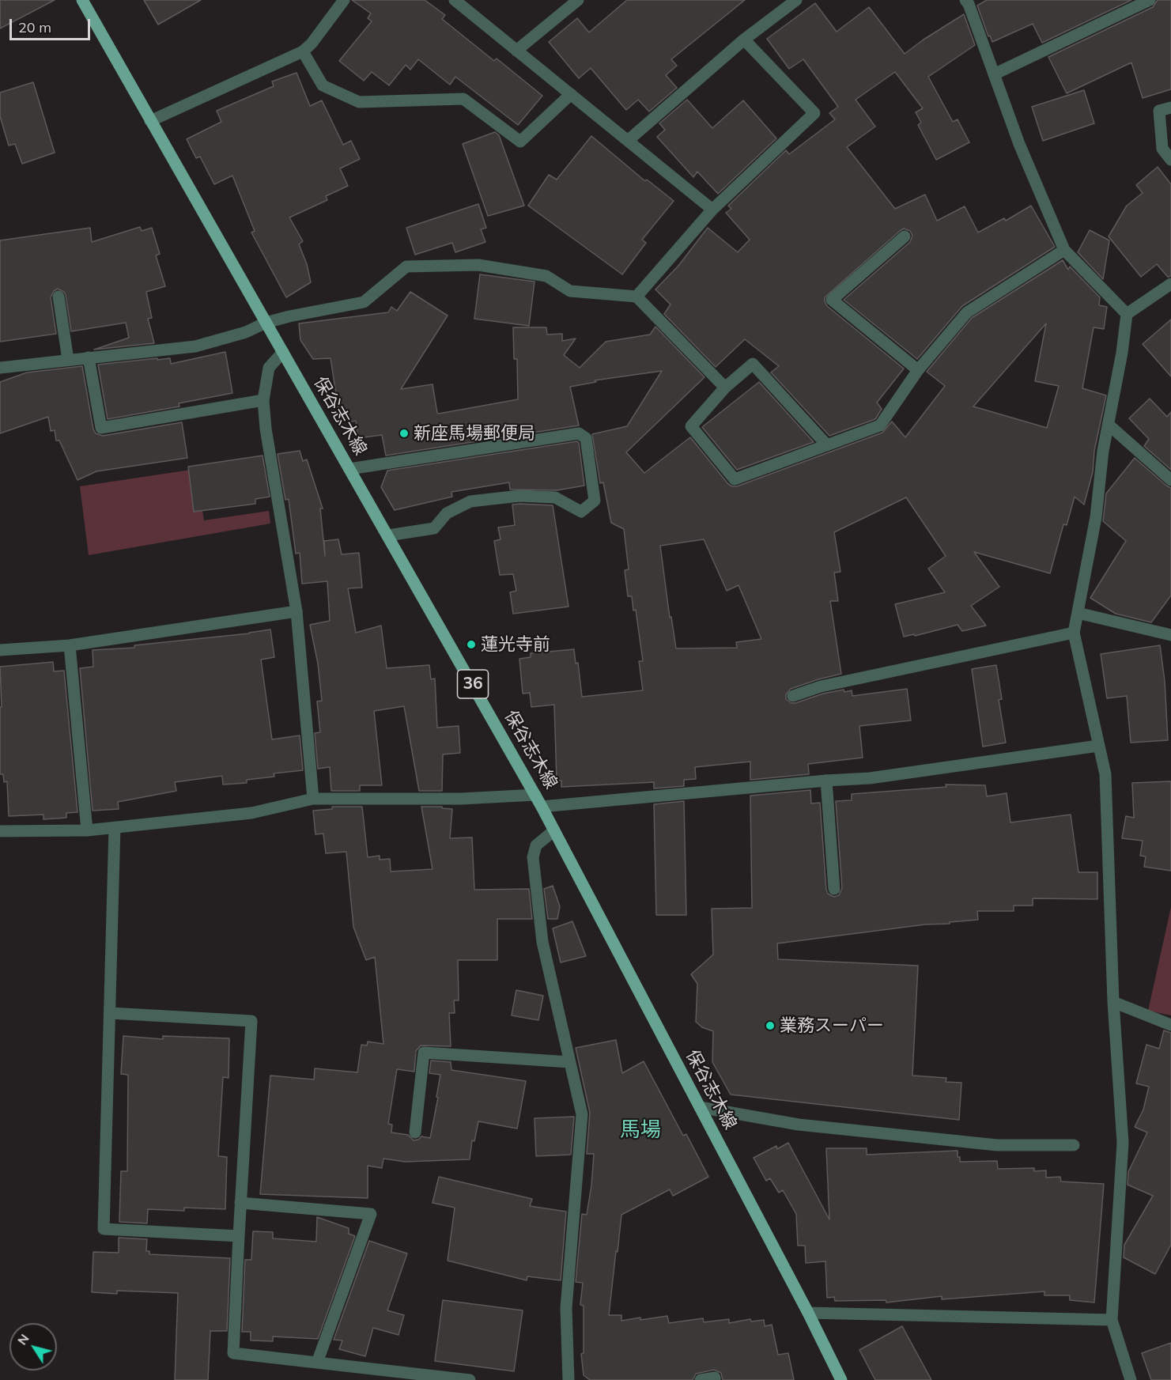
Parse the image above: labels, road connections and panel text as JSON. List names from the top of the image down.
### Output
{
  "streets": {
    "main road": ["保谷志木線", "36"]
  },
  "districts": ["馬場"],
  "places": ["新座馬場郵便局", "蓮光寺前", "業務スーパー"],
  "scale_bar": "20 m",
  "north": "top left"
}
